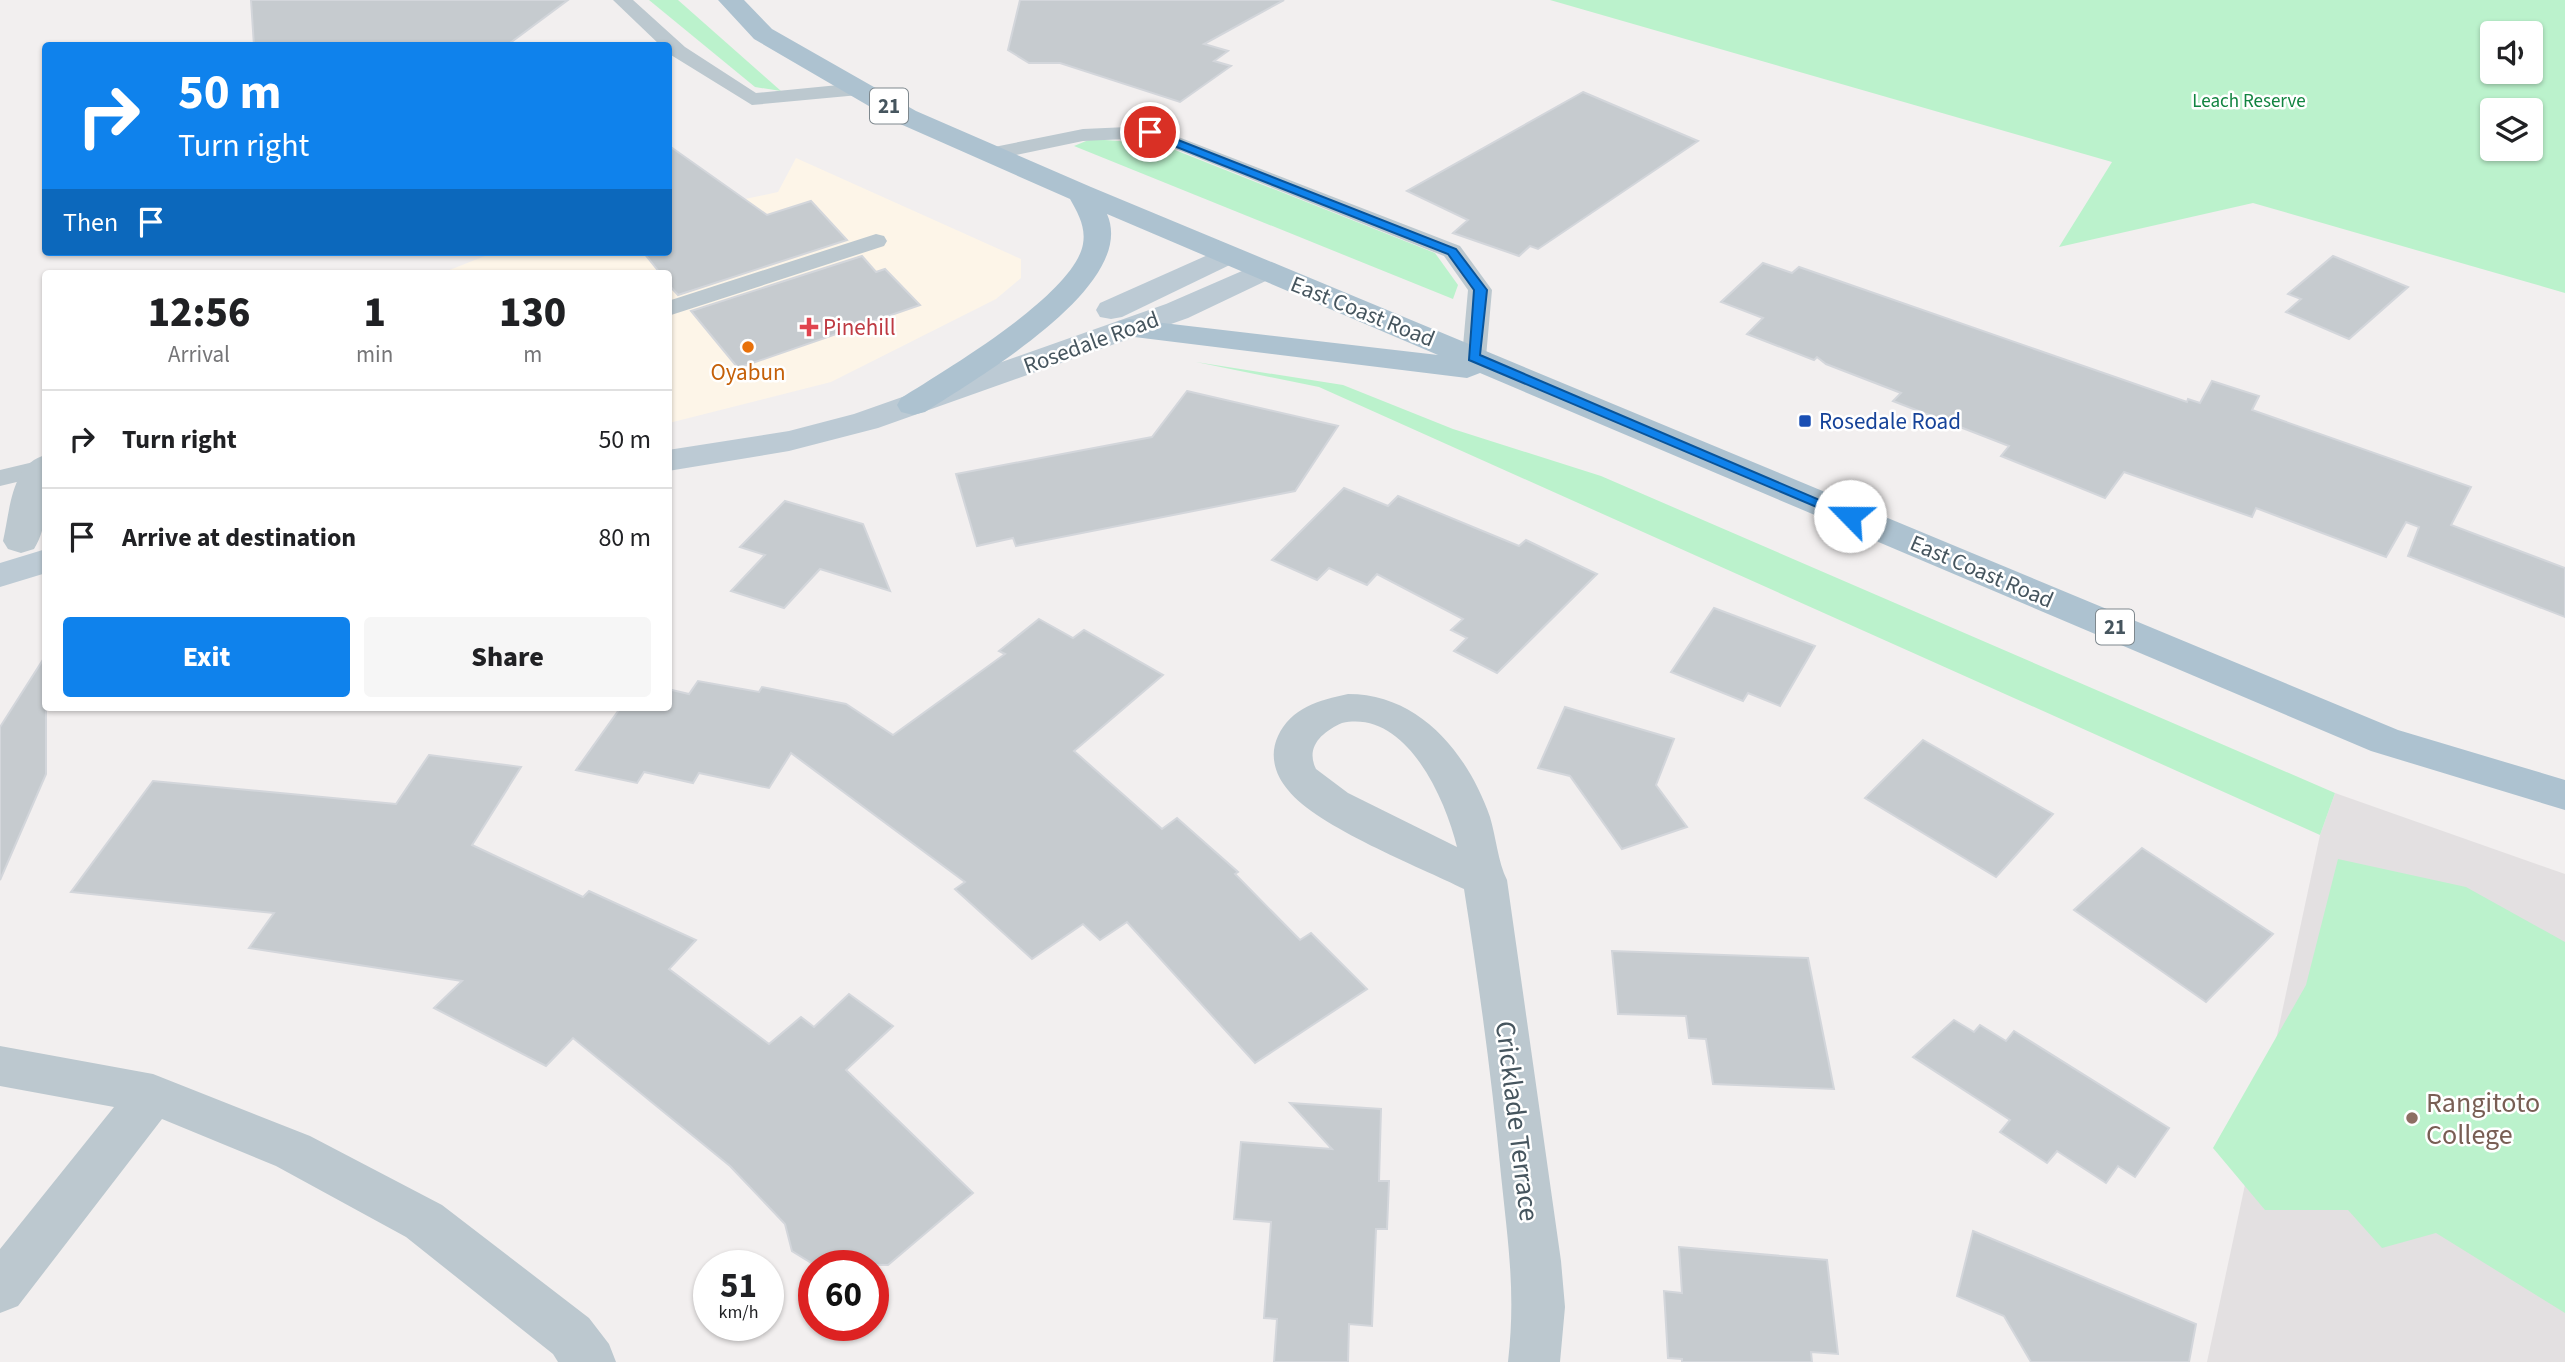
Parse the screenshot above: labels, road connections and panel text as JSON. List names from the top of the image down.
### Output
{
  "streets": {
    "main road": ["21", "East Coast Road", "Rosedale Road"],
    "street": ["Cricklade Terrace"]
  },
  "crossings": [
    ["East Coast Road", "Rosedale Road"]
  ],
  "parks": ["Leach Reserve"],
  "places": {
    "health": ["Pinehill"],
    "other": ["Oyabun", "Rangitoto College"],
    "transit": ["Rosedale Road"]
  },
  "page": {
    "turn": ["50 m", "Turn right"],
    "then": "Then",
    "eta": [
      "12:56",
      "Arrival",
      "1",
      "min",
      "130",
      "m"
    ],
    "list": [
      {
        "name": "Turn right",
        "value": "50 m"
      },
      {
        "name": "Arrive at destination",
        "value": "80 m"
      }
    ],
    "buttons": ["Exit", "Share"],
    "speed": "51 km/h",
    "limit": "60"
  }
}
